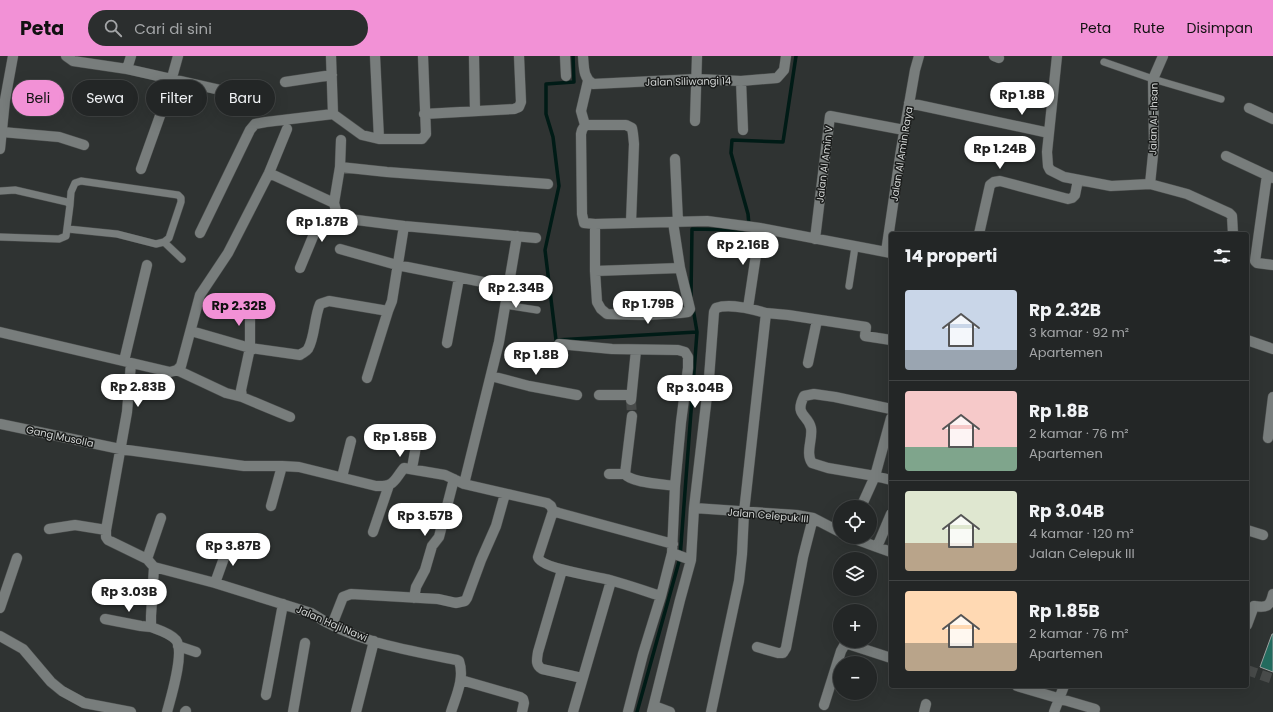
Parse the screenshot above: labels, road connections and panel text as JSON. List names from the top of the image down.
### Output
{
  "streets": {
    "street": [
      "Jalan Siliwangi 14",
      "Jalan Al-Ihsan",
      "Jalan Al Amin Raya",
      "Jalan Al Amin V",
      "Gang Musolla",
      "Jalan Celepuk III",
      "Jalan Haji Nawi"
    ]
  },
  "crossings": [
    ["Jalan Al Amin Raya", "Jalan Al Amin V"]
  ],
  "page": {
    "header": "Peta",
    "search": "Cari di sini",
    "nav": ["Peta", "Rute", "Disimpan"],
    "chip": [
      "Beli",
      "Sewa",
      "Filter",
      "Baru"
    ],
    "price": [
      "Rp 1.8B",
      "Rp 1.24B",
      "Rp 1.87B",
      "Rp 2.16B",
      "Rp 2.34B",
      "Rp 1.79B",
      "Rp 2.32B",
      "Rp 1.8B",
      "Rp 2.83B",
      "Rp 3.04B",
      "Rp 1.85B",
      "Rp 3.57B",
      "Rp 3.87B",
      "Rp 3.03B"
    ],
    "heading": "14 properti",
    "list": [
      {
        "name": "Rp 2.32B",
        "note": "3 kamar · 92 m² · Apartemen"
      },
      {
        "name": "Rp 1.8B",
        "note": "2 kamar · 76 m² · Apartemen"
      },
      {
        "name": "Rp 3.04B",
        "note": "4 kamar · 120 m² · Jalan Celepuk III"
      },
      {
        "name": "Rp 1.85B",
        "note": "2 kamar · 76 m² · Apartemen"
      }
    ],
    "map_buttons": ["+", "−"]
  }
}
